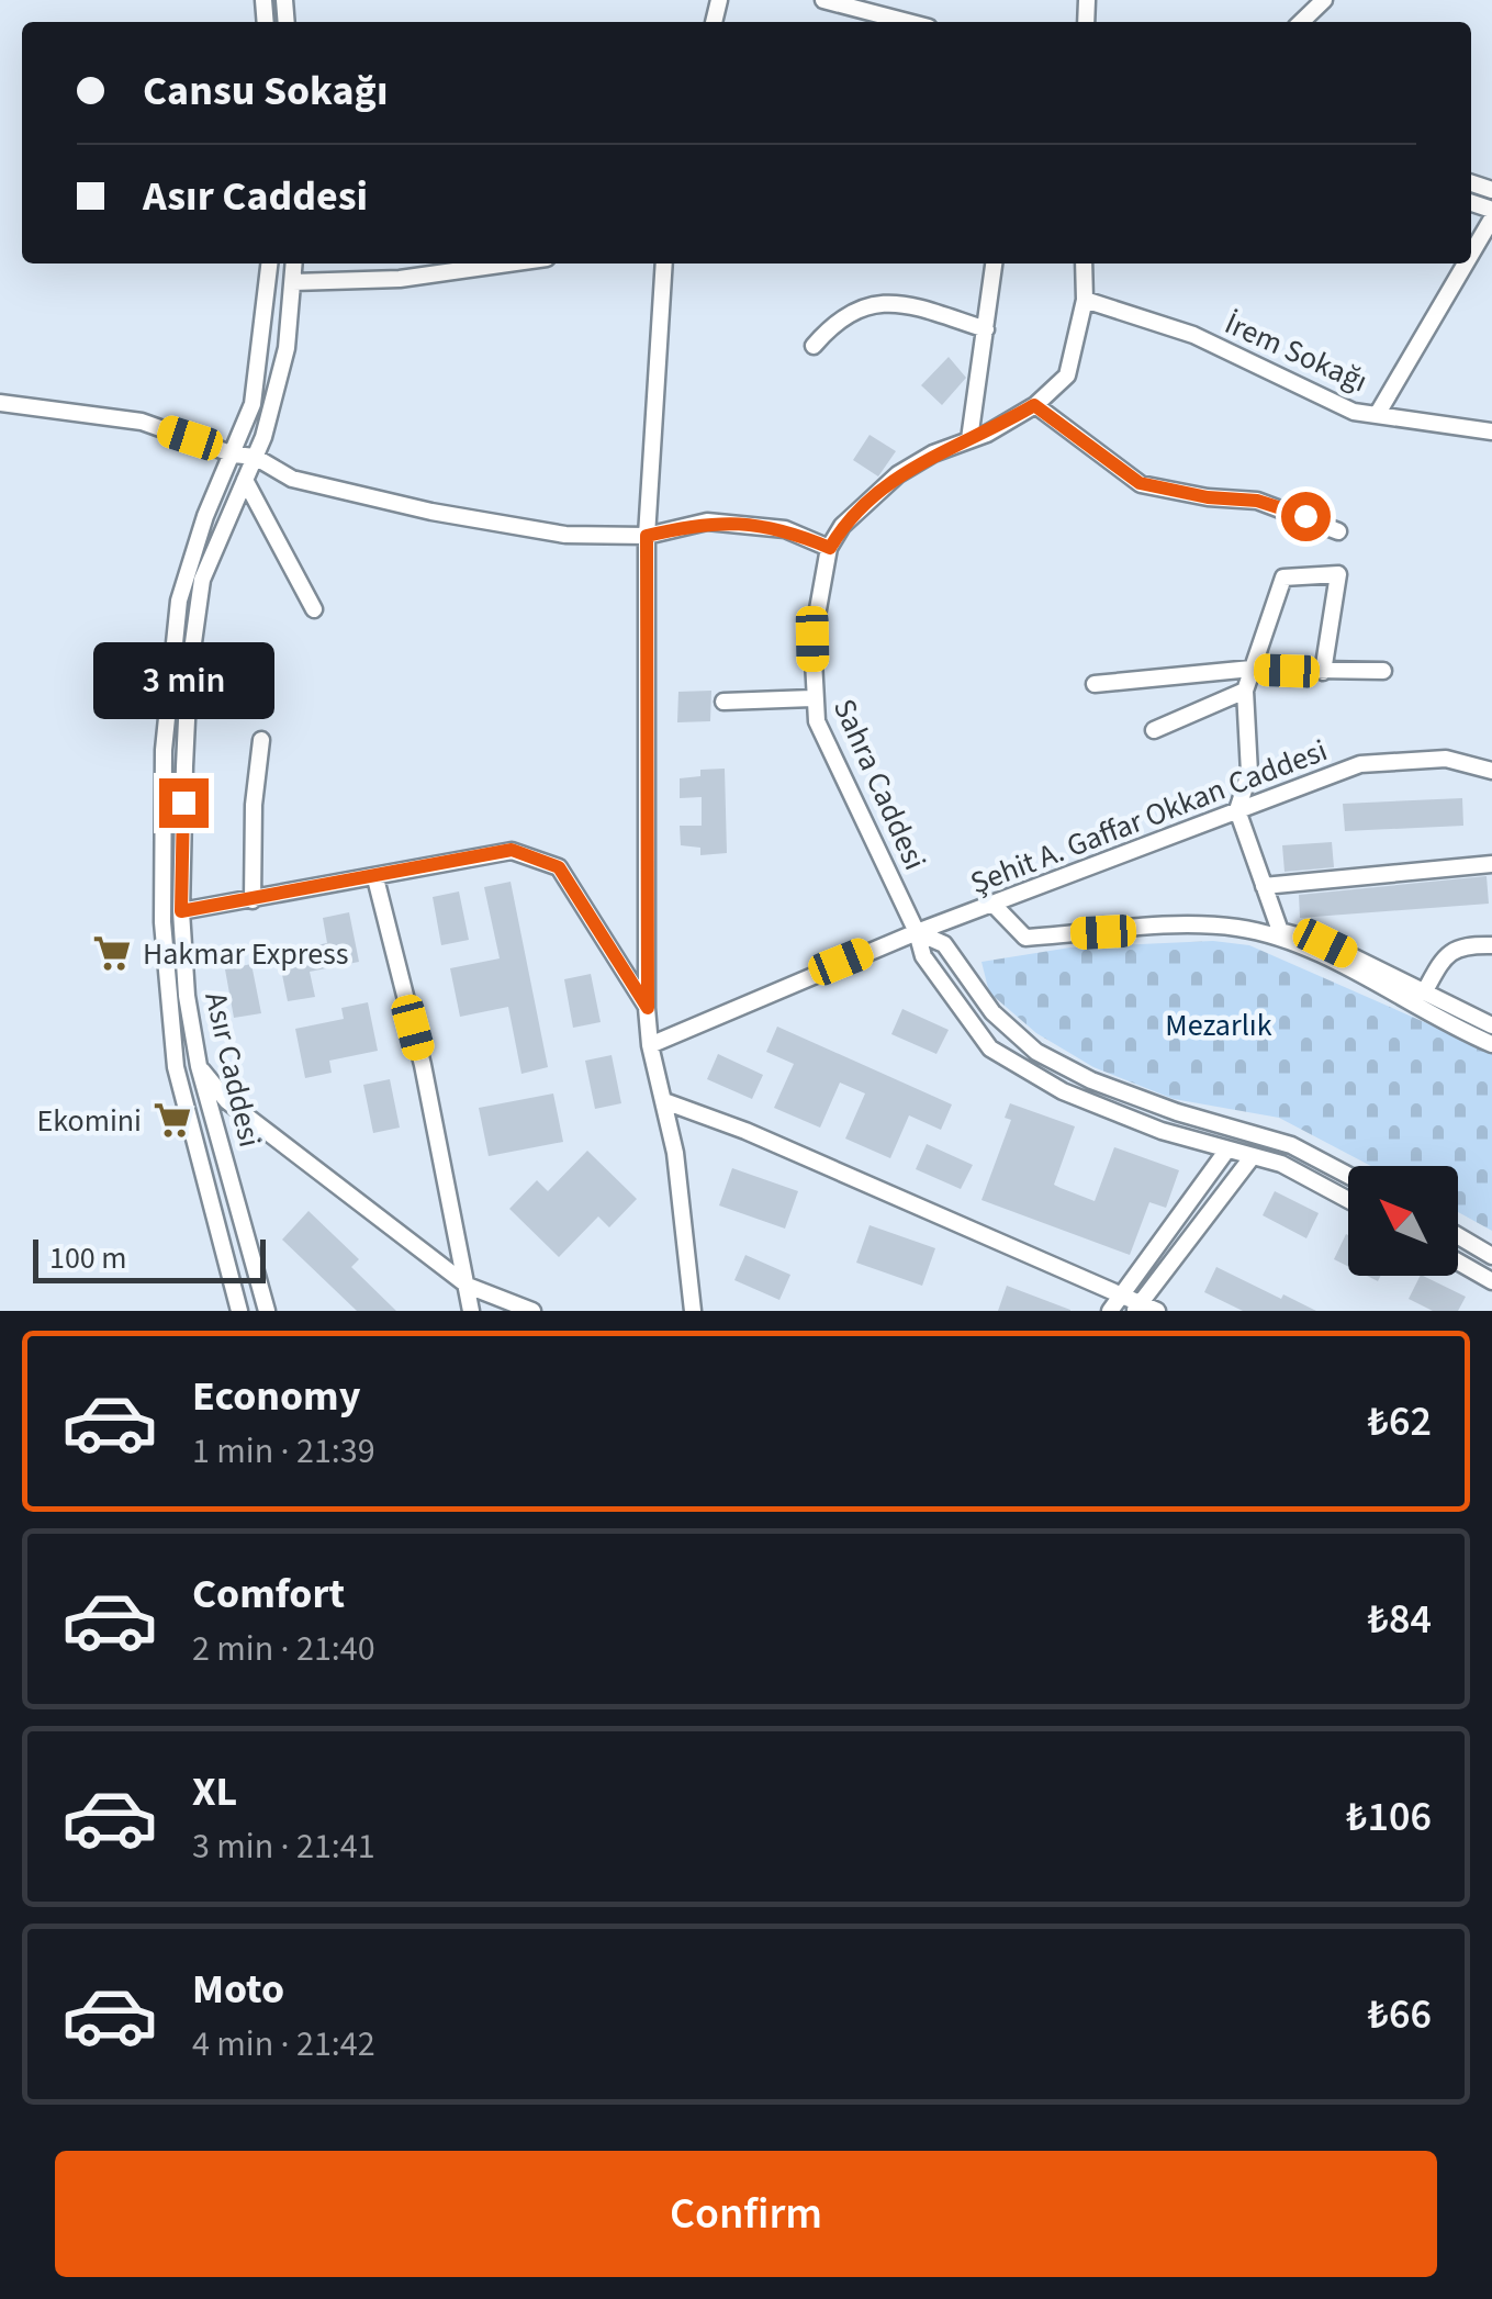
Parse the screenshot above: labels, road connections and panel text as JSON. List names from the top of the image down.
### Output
{
  "streets": {
    "street": [
      "İrem Sokağı",
      "Sahra Caddesi",
      "Şehit A. Gaffar Okkan Caddesi",
      "Asır Caddesi"
    ]
  },
  "crossings": [
    ["İrem Sokağı", "Sahra Caddesi"],
    ["Sahra Caddesi", "Şehit A. Gaffar Okkan Caddesi"]
  ],
  "parks": ["Mezarlık"],
  "places": {
    "supermarket": ["Hakmar Express", "Ekomini"]
  },
  "scale_bar": "100 m",
  "north": "top left",
  "page": {
    "banner": ["Cansu Sokağı", "Asır Caddesi"],
    "bubble": "3 min",
    "scale": "100 m",
    "list": [
      {
        "name": "Economy",
        "note": "1 min · 21:39",
        "value": "₺62"
      },
      {
        "name": "Comfort",
        "note": "2 min · 21:40",
        "value": "₺84"
      },
      {
        "name": "XL",
        "note": "3 min · 21:41",
        "value": "₺106"
      },
      {
        "name": "Moto",
        "note": "4 min · 21:42",
        "value": "₺66"
      }
    ],
    "buttons": "Confirm"
  }
}
